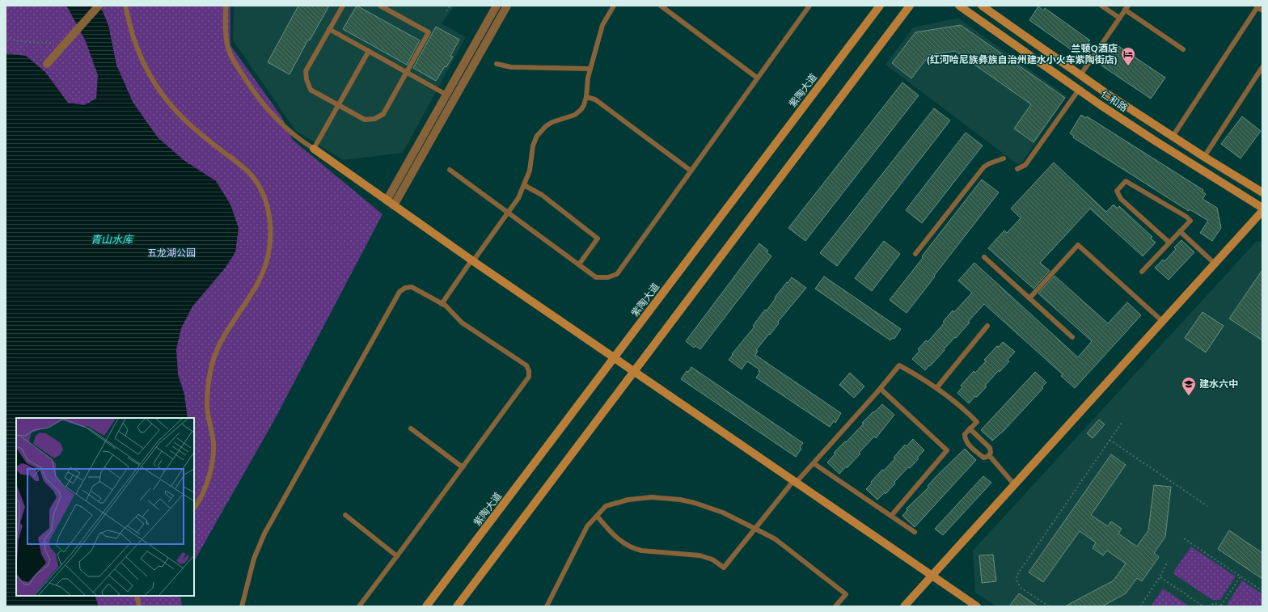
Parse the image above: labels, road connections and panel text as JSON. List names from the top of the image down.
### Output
{
  "streets": {
    "main road": ["紫陶大道", "仁和路"]
  },
  "water": ["青山水库"],
  "parks": ["五龙湖公园"],
  "places": {
    "hotel": ["兰顿Q酒店 (红河哈尼族彝族自治州建水小火车紫陶街店)"],
    "school or university": ["建水六中"]
  }
}
